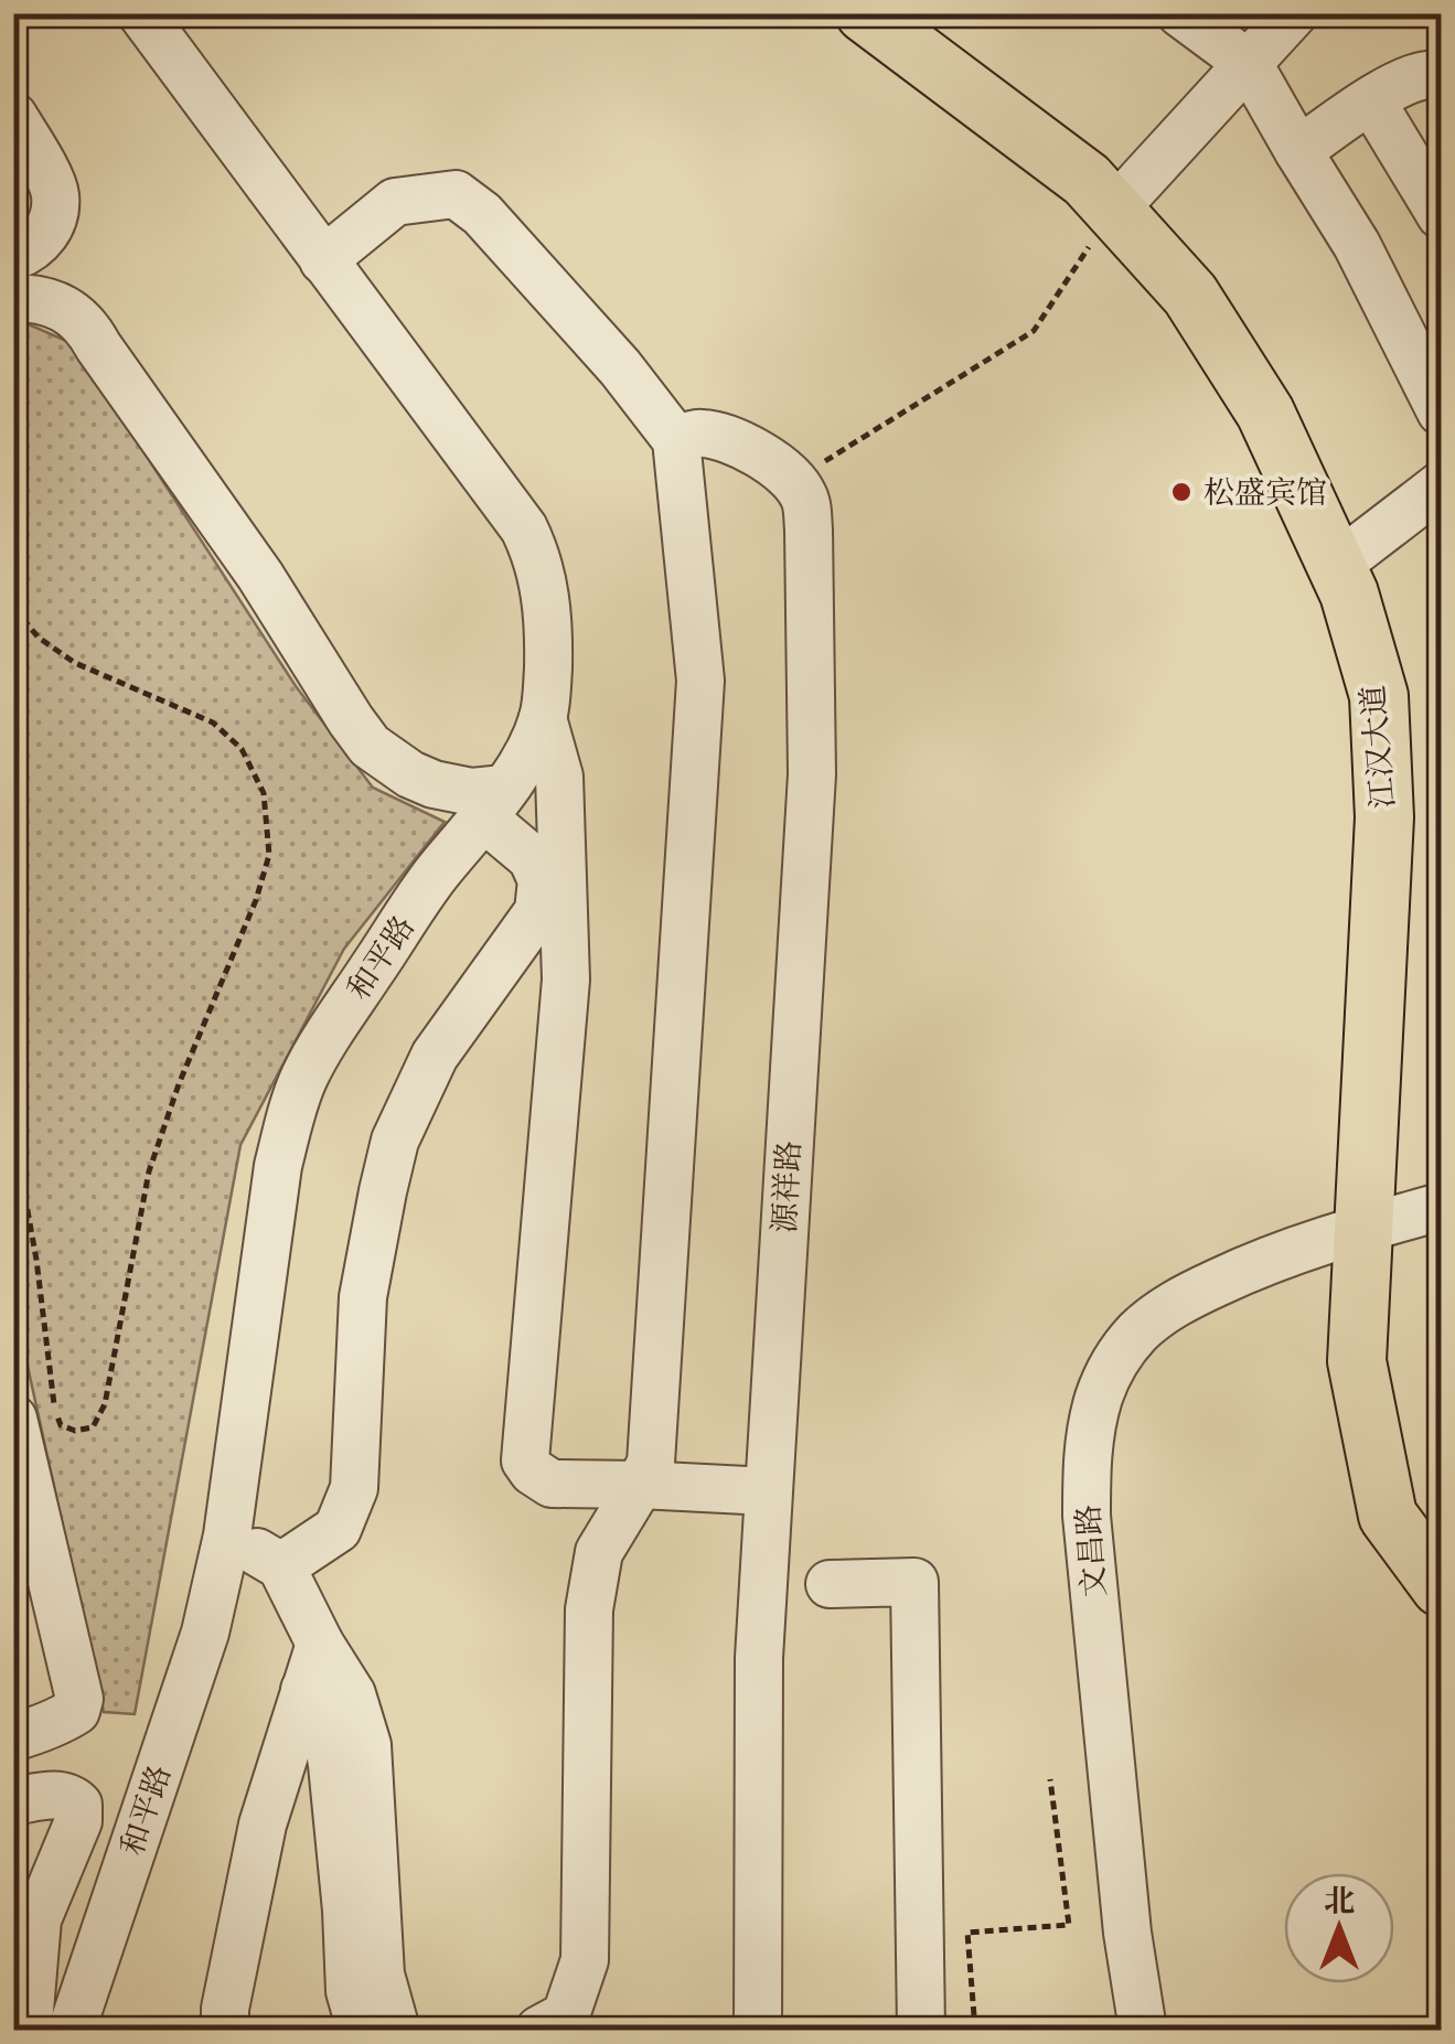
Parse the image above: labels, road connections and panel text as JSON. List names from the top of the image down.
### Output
{
  "streets": {
    "main road": ["江汉大道"],
    "street": ["和平路", "源祥路", "文昌路"]
  },
  "crossings": [
    ["江汉大道", "文昌路"]
  ],
  "places": ["松盛宾馆"],
  "north": "top"
}
